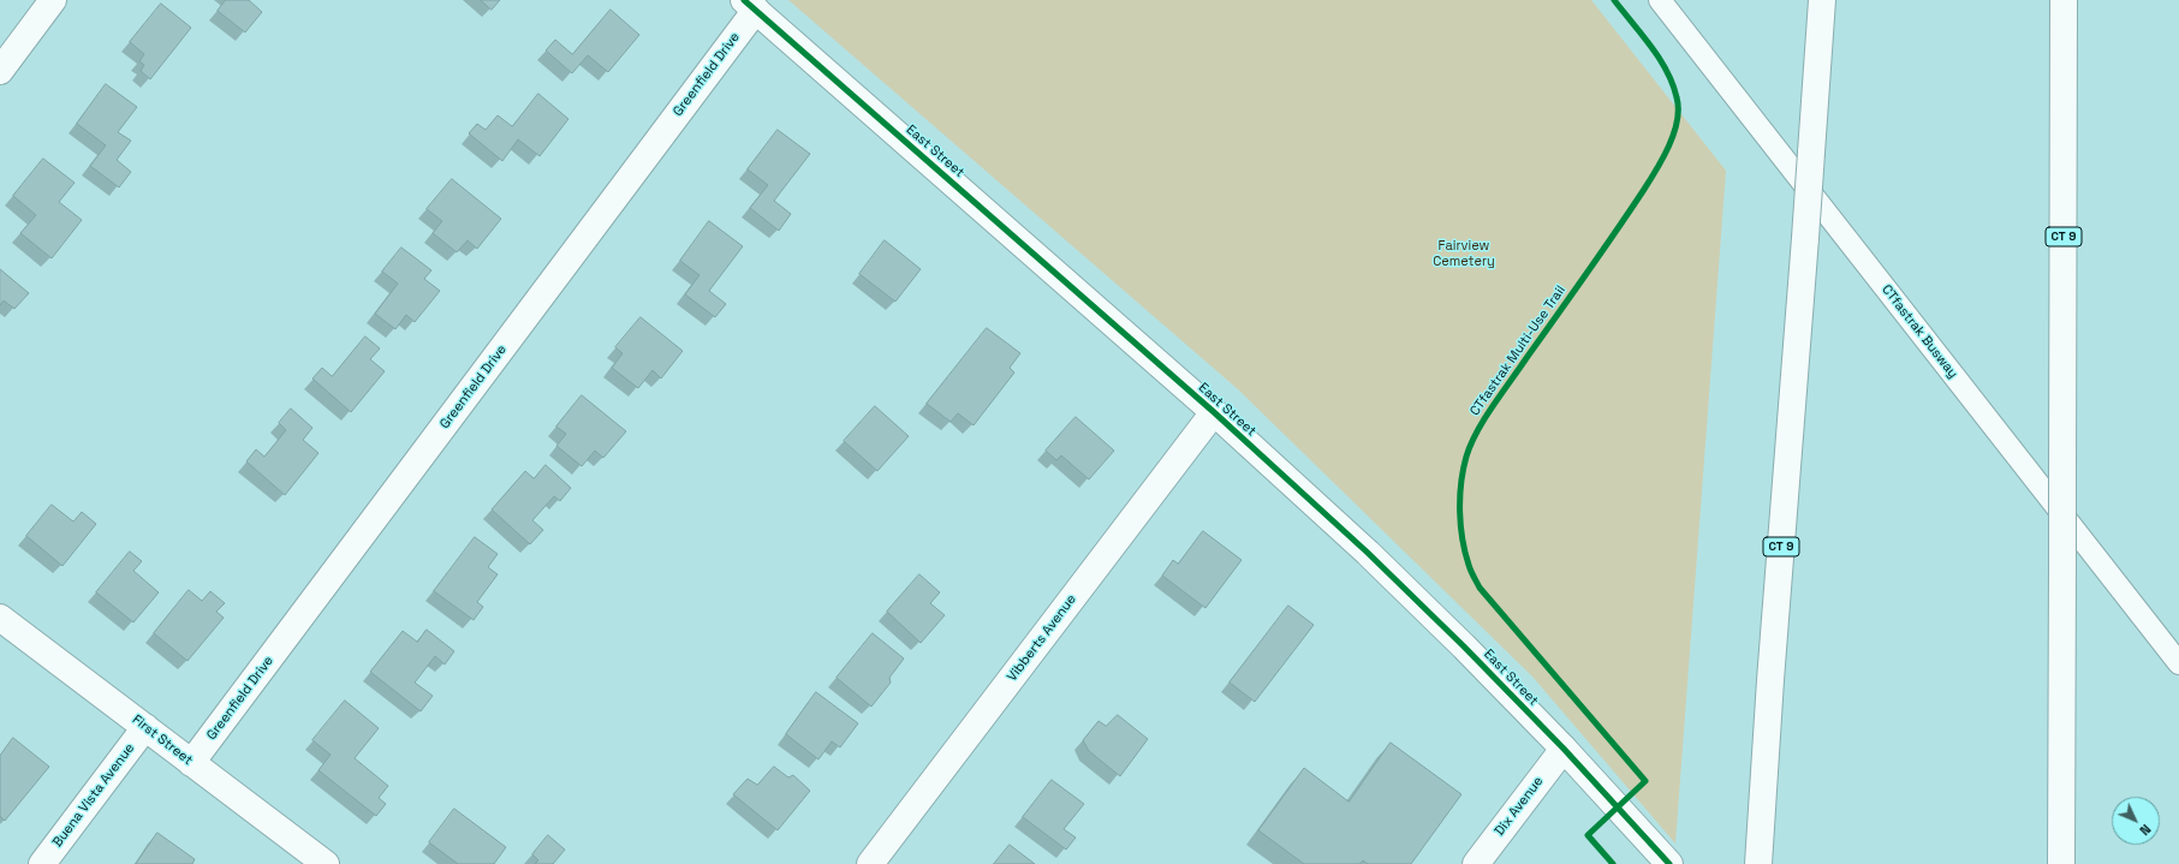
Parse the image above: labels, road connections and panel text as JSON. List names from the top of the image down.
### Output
{
  "streets": {
    "main road": [
      "Greenfield Drive",
      "East Street",
      "CT 9",
      "Vibberts Avenue",
      "First Street",
      "Buena Vista Avenue",
      "Dix Avenue"
    ],
    "lane": ["CTfastrak Busway"],
    "cycle path": ["CTfastrak Multi-Use Trail"]
  },
  "crossings": [
    ["Greenfield Drive", "East Street"],
    ["Greenfield Drive", "First Street"],
    ["East Street", "Vibberts Avenue"],
    ["East Street", "Dix Avenue"],
    ["First Street", "Buena Vista Avenue"]
  ],
  "parks": ["Fairview Cemetery"],
  "north": "bottom right"
}
